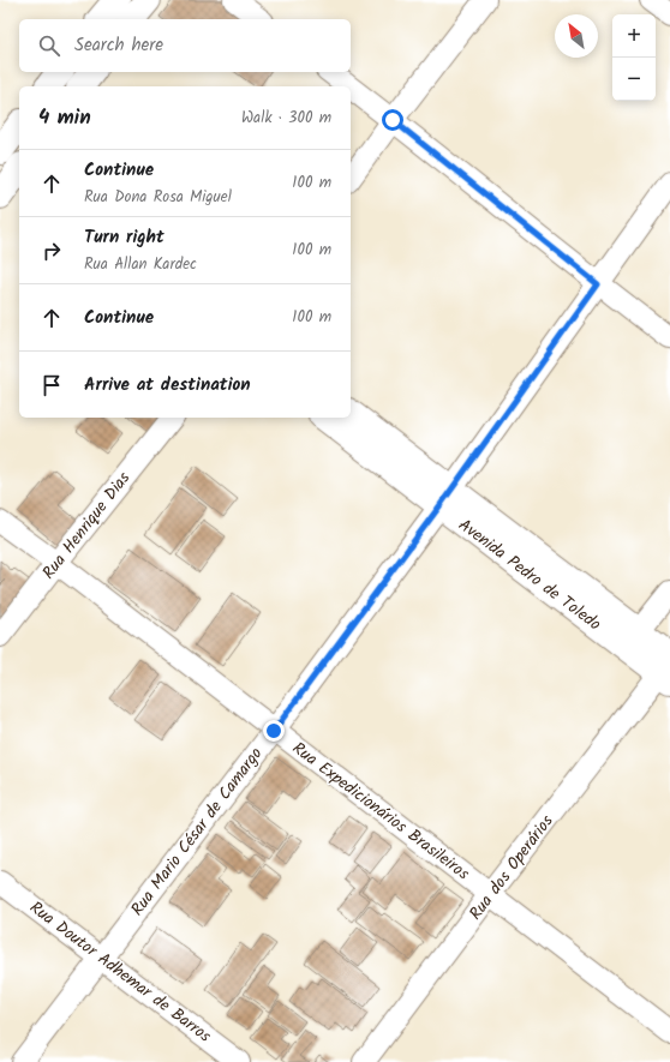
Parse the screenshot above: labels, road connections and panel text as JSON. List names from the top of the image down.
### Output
{
  "streets": {
    "main road": ["Avenida Pedro de Toledo"],
    "street": [
      "Rua Henrique Dias",
      "Rua Expedicionários Brasileiros",
      "Rua Mario César de Camargo",
      "Rua dos Operários",
      "Rua Doutor Adhemar de Barros"
    ]
  },
  "crossings": [
    ["Rua Henrique Dias", "Rua Expedicionários Brasileiros"],
    ["Avenida Pedro de Toledo", "Rua Mario César de Camargo"],
    ["Avenida Pedro de Toledo", "Rua dos Operários"],
    ["Rua Expedicionários Brasileiros", "Rua Mario César de Camargo"],
    ["Rua Expedicionários Brasileiros", "Rua dos Operários"],
    ["Rua Mario César de Camargo", "Rua Doutor Adhemar de Barros"]
  ],
  "north": "top left",
  "page": {
    "map_buttons": ["+", "−"],
    "search": "Search here",
    "heading": ["4 min", "Walk · 300 m"],
    "list": [
      ["Continue", "Rua Dona Rosa Miguel", "100 m"],
      ["Turn right", "Rua Allan Kardec", "100 m"],
      ["Continue", "100 m"],
      "Arrive at destination"
    ]
  }
}
